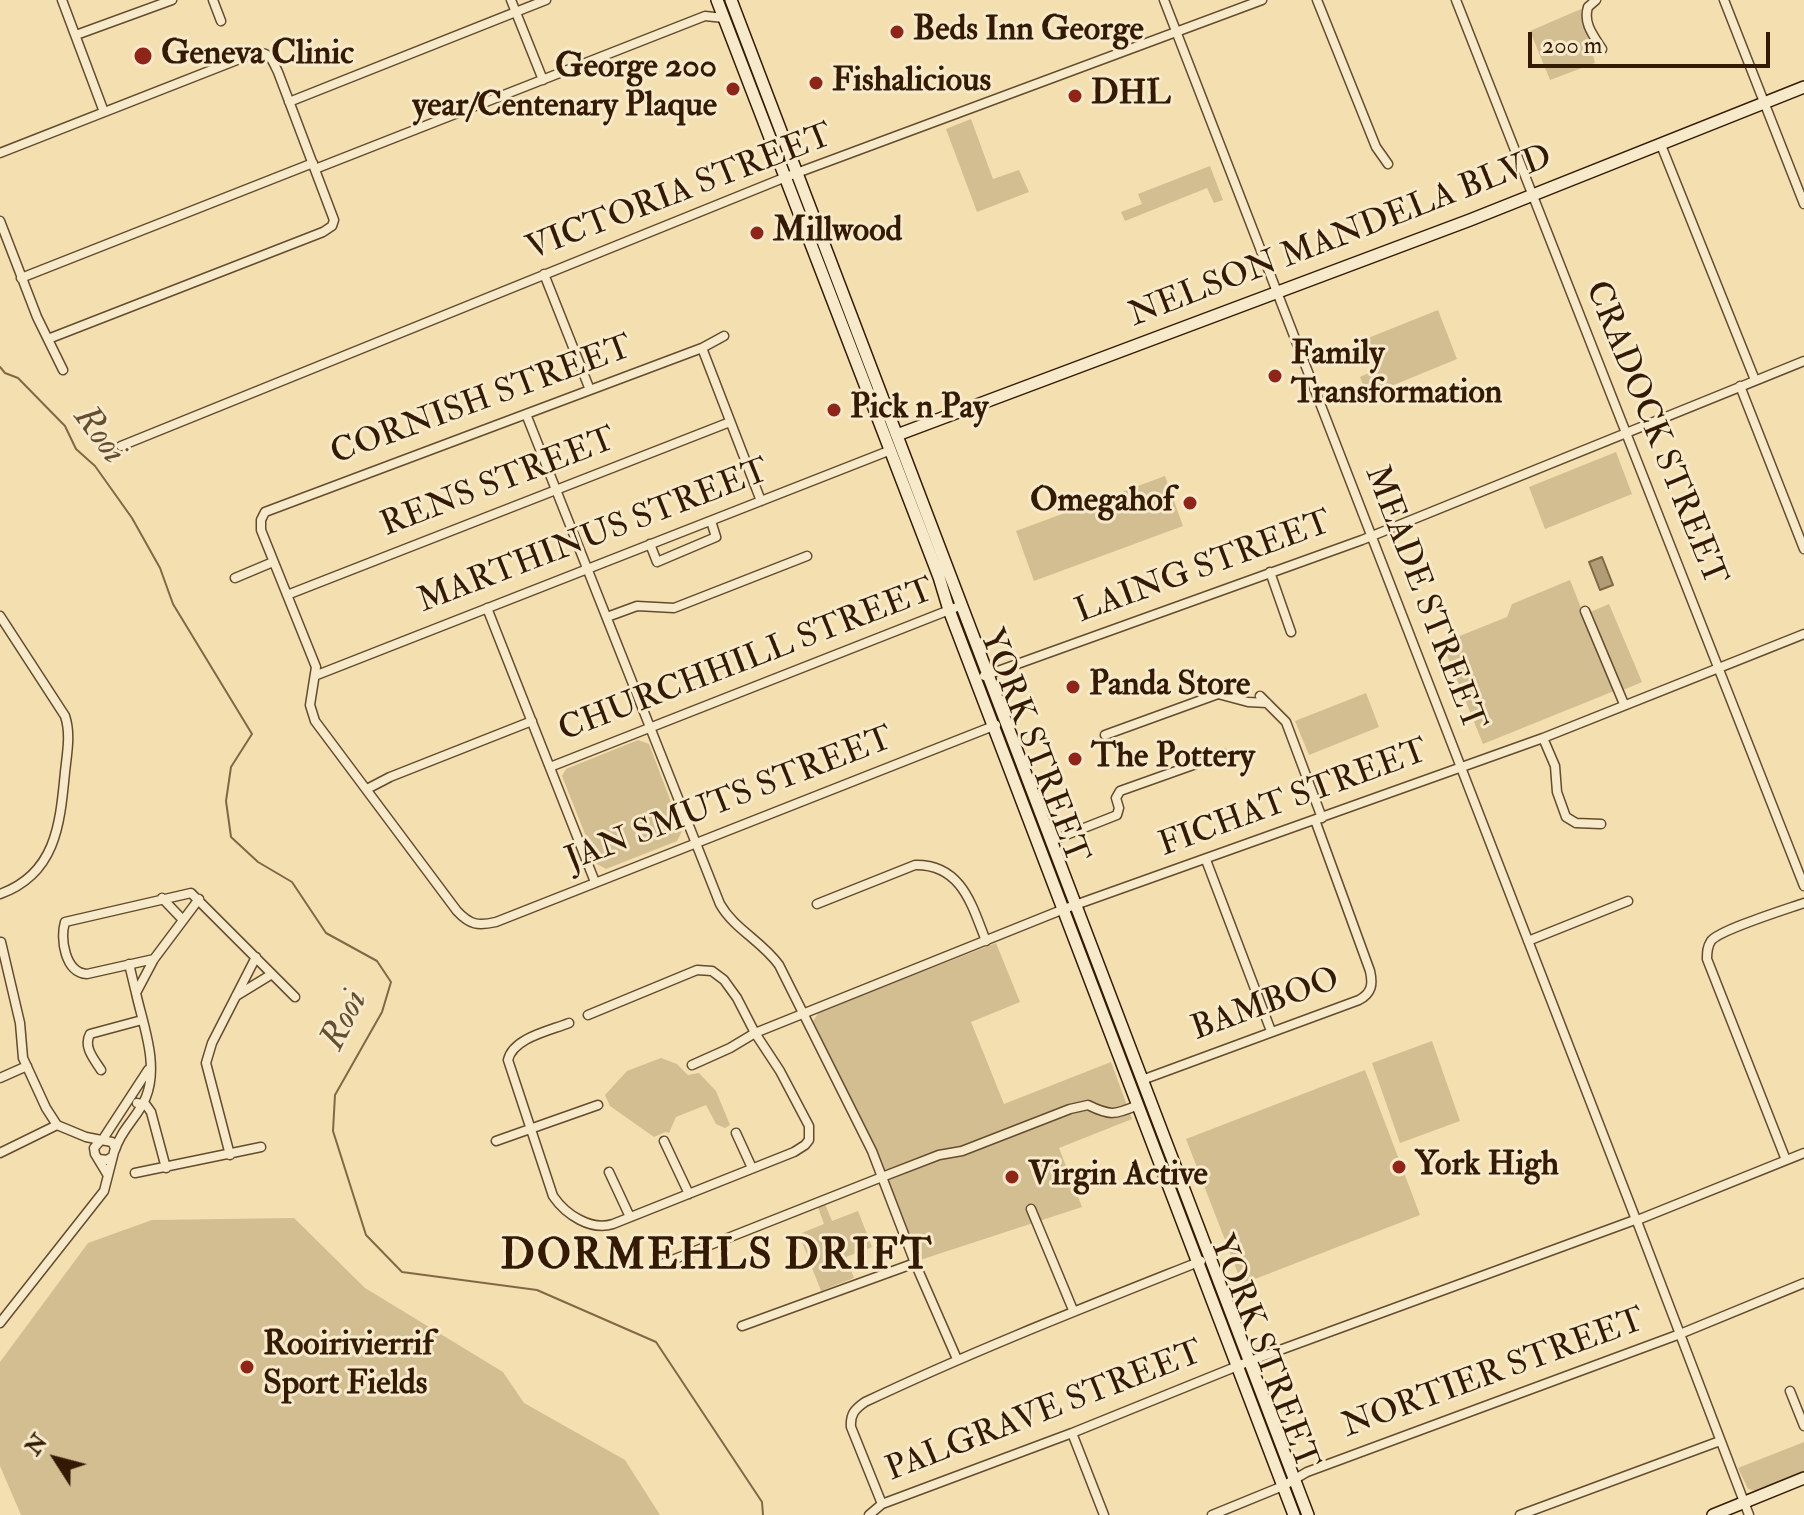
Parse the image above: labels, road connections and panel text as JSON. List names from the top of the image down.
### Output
{
  "streets": {
    "main road": ["NELSON MANDELA BLVD", "YORK STREET"],
    "street": [
      "VICTORIA STREET",
      "CORNISH STREET",
      "CRADOCK STREET",
      "RENS STREET",
      "MARTHINUS STREET",
      "LAING STREET",
      "MEADE STREET",
      "CHURCHHILL STREET",
      "FICHAT STREET",
      "JAN SMUTS STREET",
      "BAMBOO",
      "NORTIER STREET",
      "PALGRAVE STREET"
    ]
  },
  "crossings": [
    ["VICTORIA STREET", "MEADE STREET"],
    ["VICTORIA STREET", "YORK STREET"],
    ["NELSON MANDELA BLVD", "CRADOCK STREET"],
    ["NELSON MANDELA BLVD", "MEADE STREET"],
    ["NELSON MANDELA BLVD", "YORK STREET"],
    ["CRADOCK STREET", "LAING STREET"],
    ["CRADOCK STREET", "FICHAT STREET"],
    ["MARTHINUS STREET", "YORK STREET"],
    ["LAING STREET", "MEADE STREET"],
    ["LAING STREET", "YORK STREET"],
    ["MEADE STREET", "FICHAT STREET"],
    ["MEADE STREET", "NORTIER STREET"],
    ["MEADE STREET", "PALGRAVE STREET"],
    ["CHURCHHILL STREET", "YORK STREET"],
    ["YORK STREET", "FICHAT STREET"],
    ["YORK STREET", "JAN SMUTS STREET"],
    ["YORK STREET", "BAMBOO"],
    ["YORK STREET", "NORTIER STREET"],
    ["YORK STREET", "PALGRAVE STREET"],
    ["FICHAT STREET", "BAMBOO"]
  ],
  "districts": ["DORMEHLS DRIFT"],
  "water": ["Rooi"],
  "places": [
    "Beds Inn George",
    "Geneva Clinic",
    "Fishalicious",
    "George 200 year/Centenary Plaque",
    "DHL",
    "Millwood",
    "Family Transformation",
    "Pick n Pay",
    "Omegahof",
    "Panda Store",
    "The Pottery",
    "York High",
    "Virgin Active",
    "Rooirivierrif Sport Fields"
  ],
  "scale_bar": "200 m",
  "north": "top left"
}
